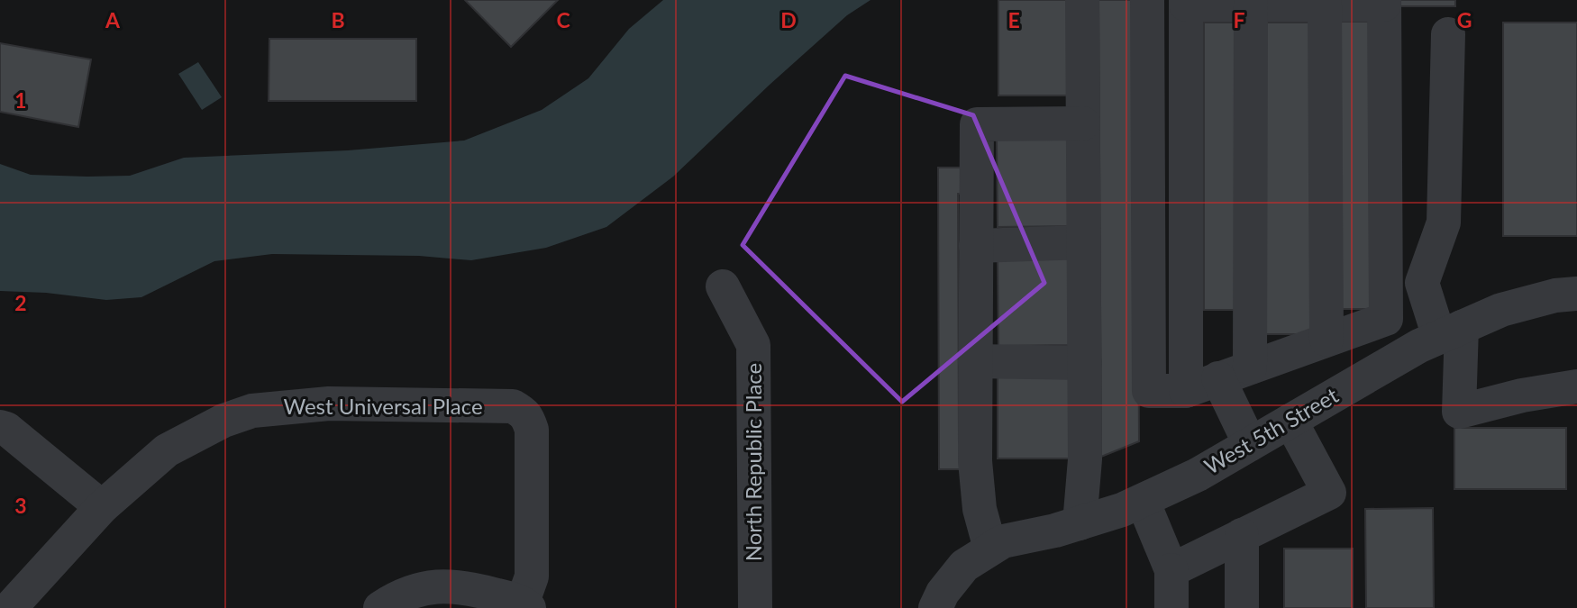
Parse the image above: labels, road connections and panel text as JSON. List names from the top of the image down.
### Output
{
  "streets": {
    "street": ["West Universal Place", "West 5th Street", "North Republic Place"]
  },
  "grid": {
    "columns": [
      "A",
      "B",
      "C",
      "D",
      "E",
      "F",
      "G"
    ],
    "rows": ["1", "2", "3"]
  }
}
